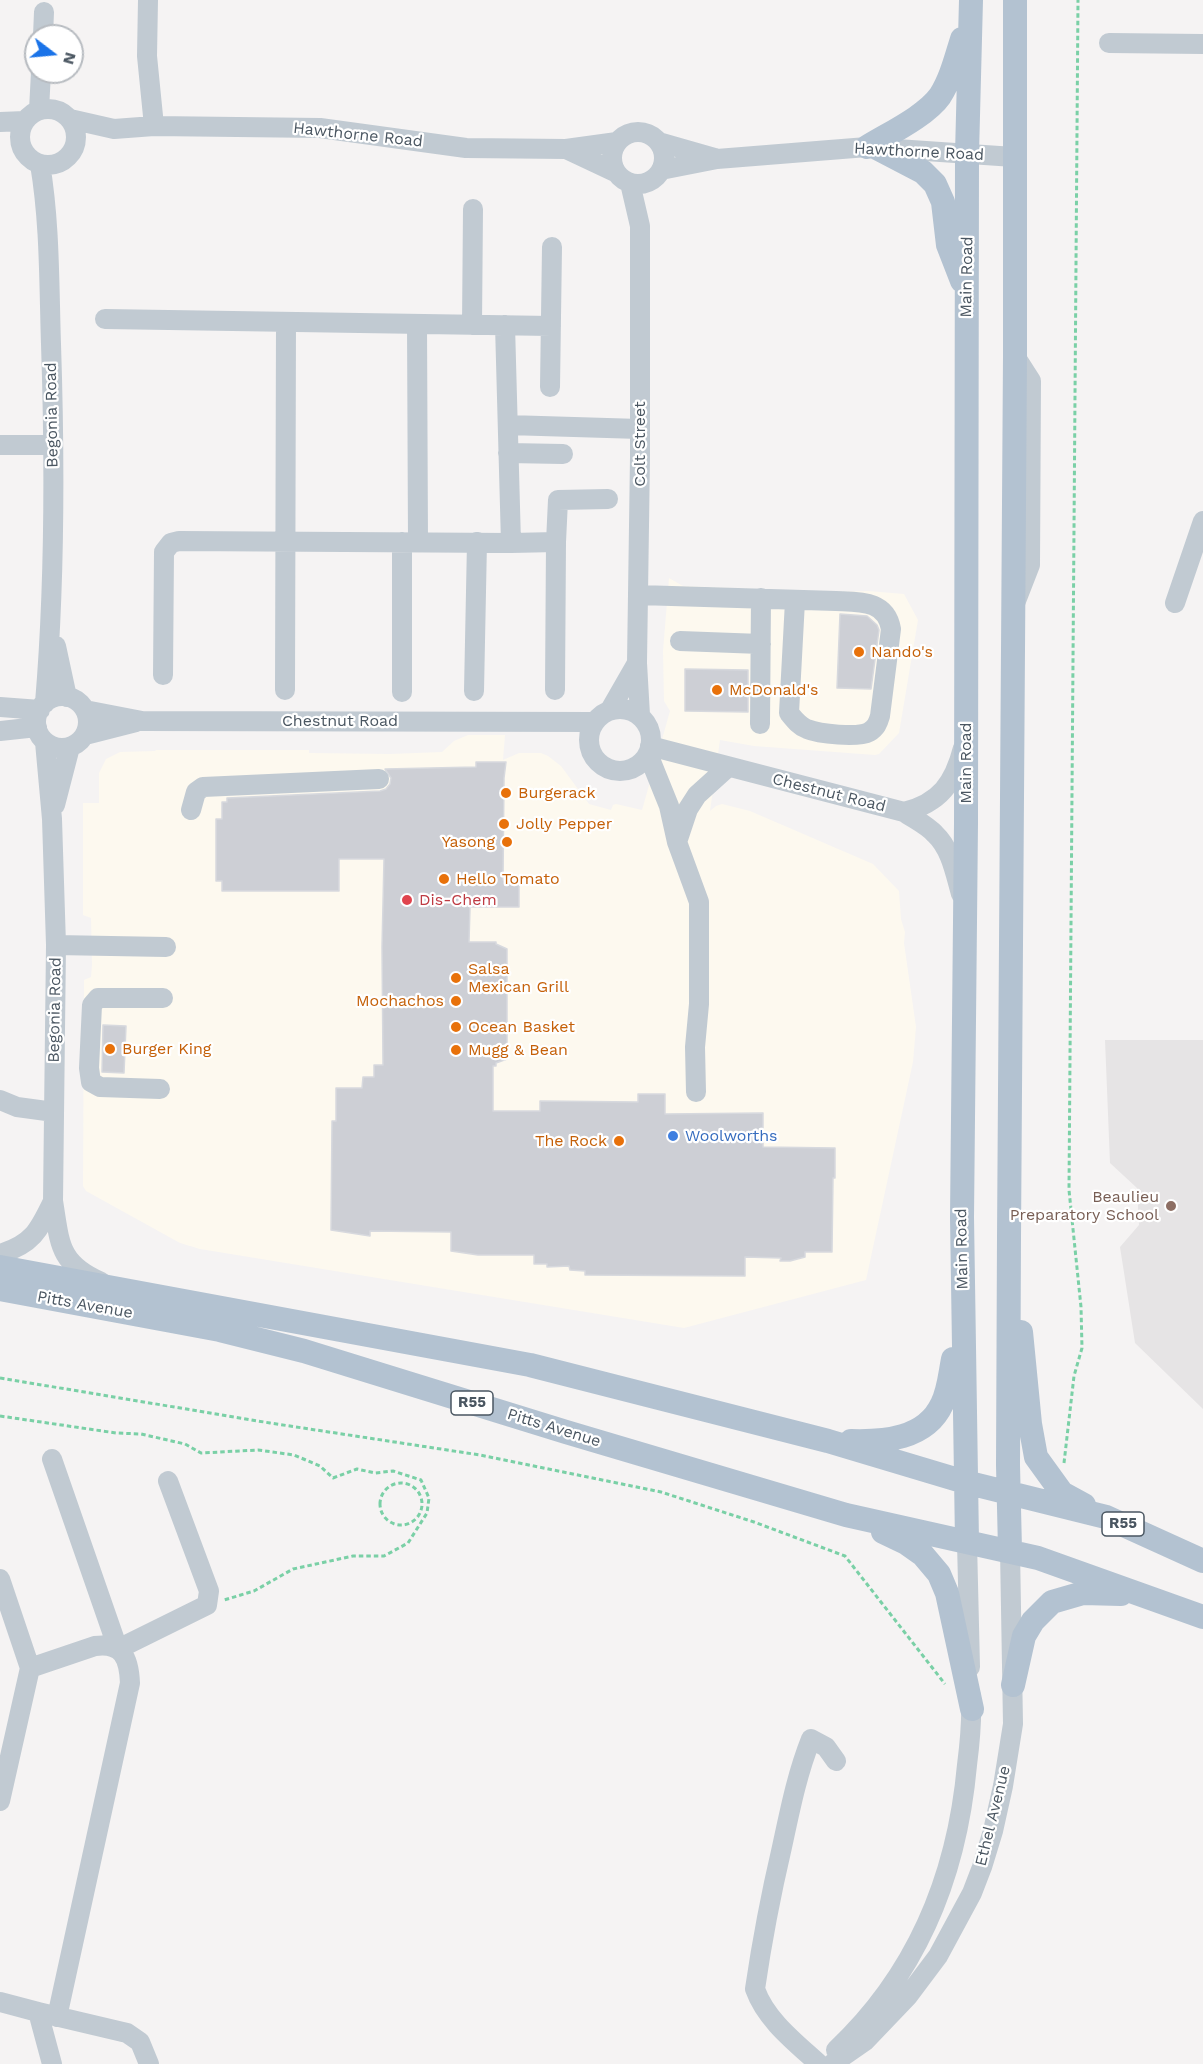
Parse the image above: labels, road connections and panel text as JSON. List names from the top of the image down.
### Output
{
  "streets": {
    "main road": ["Main Road", "Pitts Avenue", "R55"],
    "street": [
      "Hawthorne Road",
      "Begonia Road",
      "Colt Street",
      "Chestnut Road",
      "Ethel Avenue"
    ]
  },
  "crossings": [
    ["Hawthorne Road", "Main Road"],
    ["Hawthorne Road", "Begonia Road"],
    ["Hawthorne Road", "Colt Street"],
    ["Main Road", "Chestnut Road"],
    ["Main Road", "Pitts Avenue"],
    ["Main Road", "R55"],
    ["Main Road", "Ethel Avenue"],
    ["Begonia Road", "Chestnut Road"],
    ["Begonia Road", "Pitts Avenue"],
    ["Colt Street", "Chestnut Road"],
    ["Pitts Avenue", "R55"],
    ["Pitts Avenue", "Ethel Avenue"],
    ["R55", "Ethel Avenue"]
  ],
  "places": [
    "Nando's",
    "McDonald's",
    "Burgerack",
    "Jolly Pepper",
    "Yasong",
    "Hello Tomato",
    "Dis-Chem",
    "Salsa Mexican Grill",
    "Mochachos",
    "Ocean Basket",
    "Burger King",
    "Mugg & Bean",
    "Woolworths",
    "The Rock",
    "Beaulieu Preparatory School"
  ],
  "north": "right"
}
